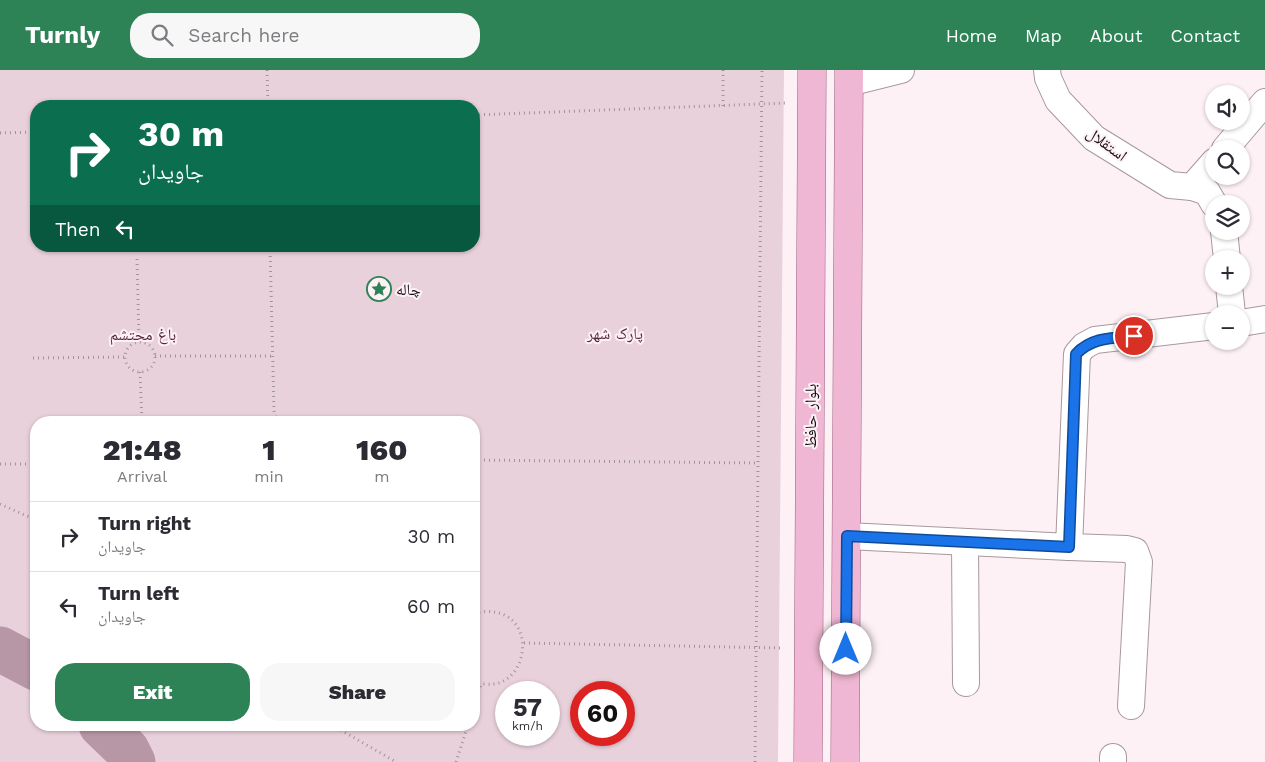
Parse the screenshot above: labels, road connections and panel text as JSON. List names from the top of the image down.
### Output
{
  "streets": {
    "main road": ["بلوار حافظ"],
    "street": ["استقلال"]
  },
  "parks": ["پارک شهر", "باغ محتشم"],
  "places": {
    "place": ["چاله"]
  },
  "page": {
    "header": "Turnly",
    "search": "Search here",
    "nav": [
      "Home",
      "Map",
      "About",
      "Contact"
    ],
    "map_buttons": ["+", "−"],
    "turn": ["30 m", "جاویدان"],
    "then": "Then",
    "eta": [
      "21:48",
      "Arrival",
      "1",
      "min",
      "160",
      "m"
    ],
    "list": [
      {
        "name": "Turn right",
        "note": "جاویدان",
        "value": "30 m"
      },
      {
        "name": "Turn left",
        "note": "جاویدان",
        "value": "60 m"
      }
    ],
    "buttons": ["Exit", "Share"],
    "speed": "57 km/h",
    "limit": "60"
  }
}
